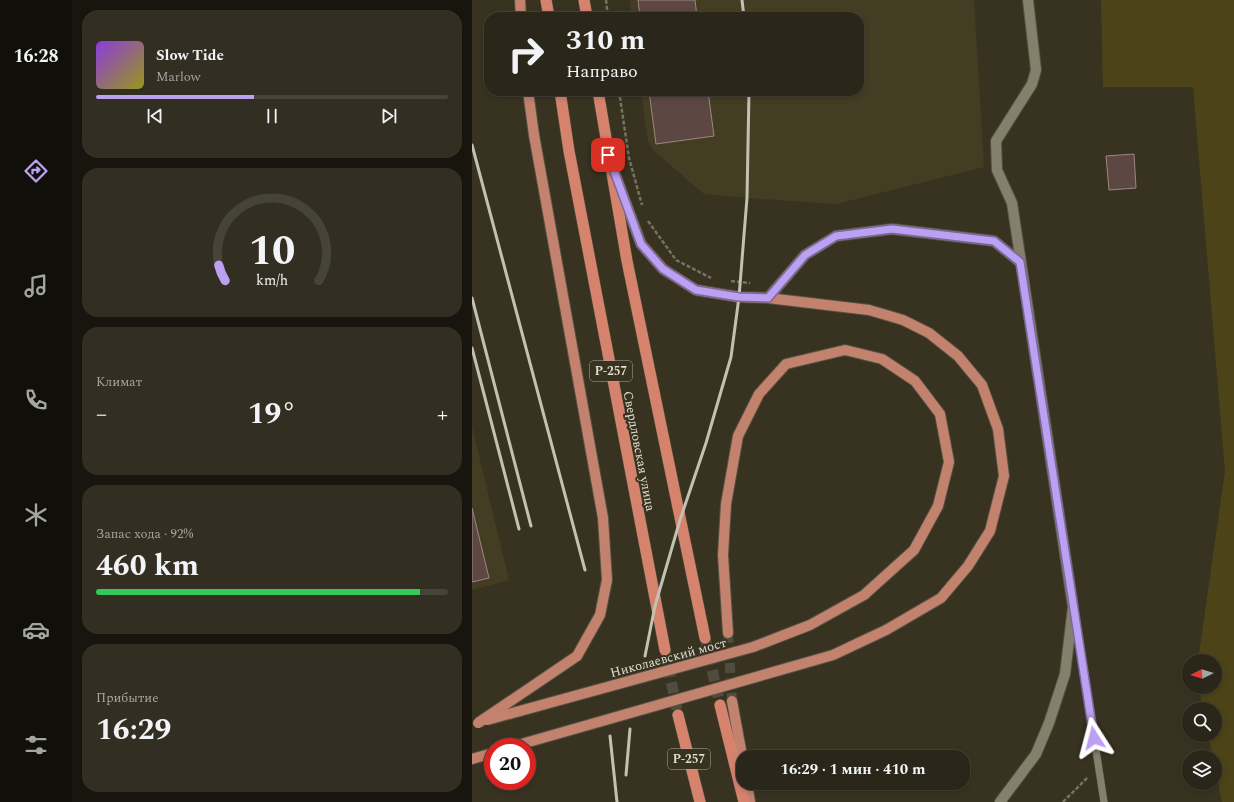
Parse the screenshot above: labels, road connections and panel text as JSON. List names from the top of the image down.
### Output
{
  "streets": {
    "highway": ["Р-257", "Свердловская улица"],
    "main road": ["Николаевский мост"]
  },
  "north": "left",
  "page": {
    "tabs": "16:28",
    "turn": ["310 m", "Направо"],
    "song": ["Slow Tide", "Marlow"],
    "tile": [
      "Климат",
      ["Запас хода · 92%", "460 km"],
      ["Прибытие", "16:29"]
    ],
    "heat": ["−", "19°", "+"],
    "limit": "20",
    "trip": "16:29 · 1 мин · 410 m",
    "gauge": ["10", "km/h"]
  }
}
